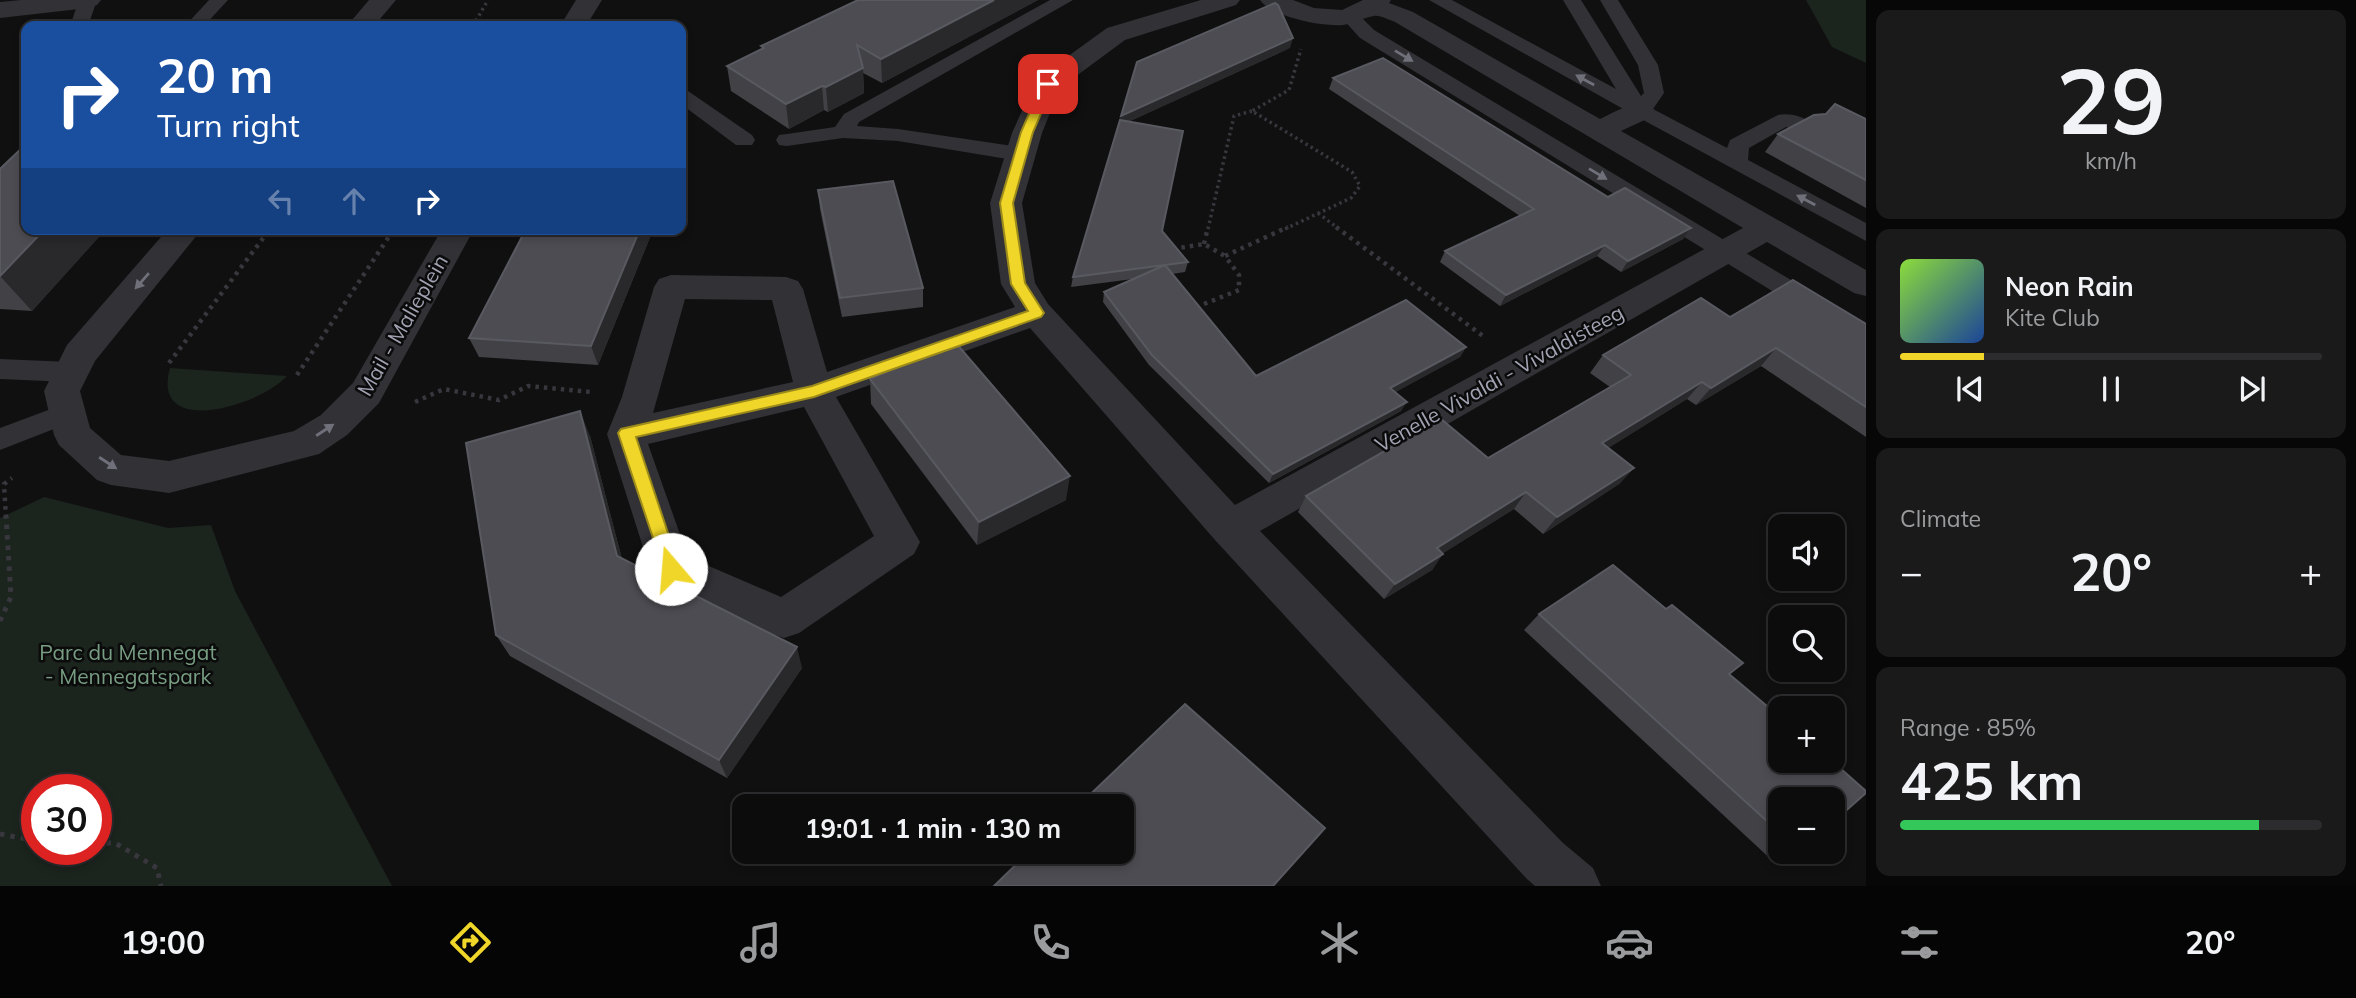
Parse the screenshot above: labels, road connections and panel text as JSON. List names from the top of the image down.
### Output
{
  "streets": {
    "street": ["Mail - Malieplein", "Venelle Vivaldi - Vivaldisteeg"]
  },
  "one_way": ["Mail - Malieplein"],
  "parks": ["Parc du Mennegat - Mennegatspark"],
  "page": {
    "tile": [
      ["29", "km/h"],
      "Climate",
      ["Range · 85%", "425 km"]
    ],
    "turn": ["20 m", "Turn right"],
    "song": ["Neon Rain", "Kite Club"],
    "map_buttons": ["+", "−"],
    "heat": ["−", "20°", "+"],
    "limit": "30",
    "trip": "19:01 · 1 min · 130 m",
    "tabs": ["19:00", "20°"]
  }
}
